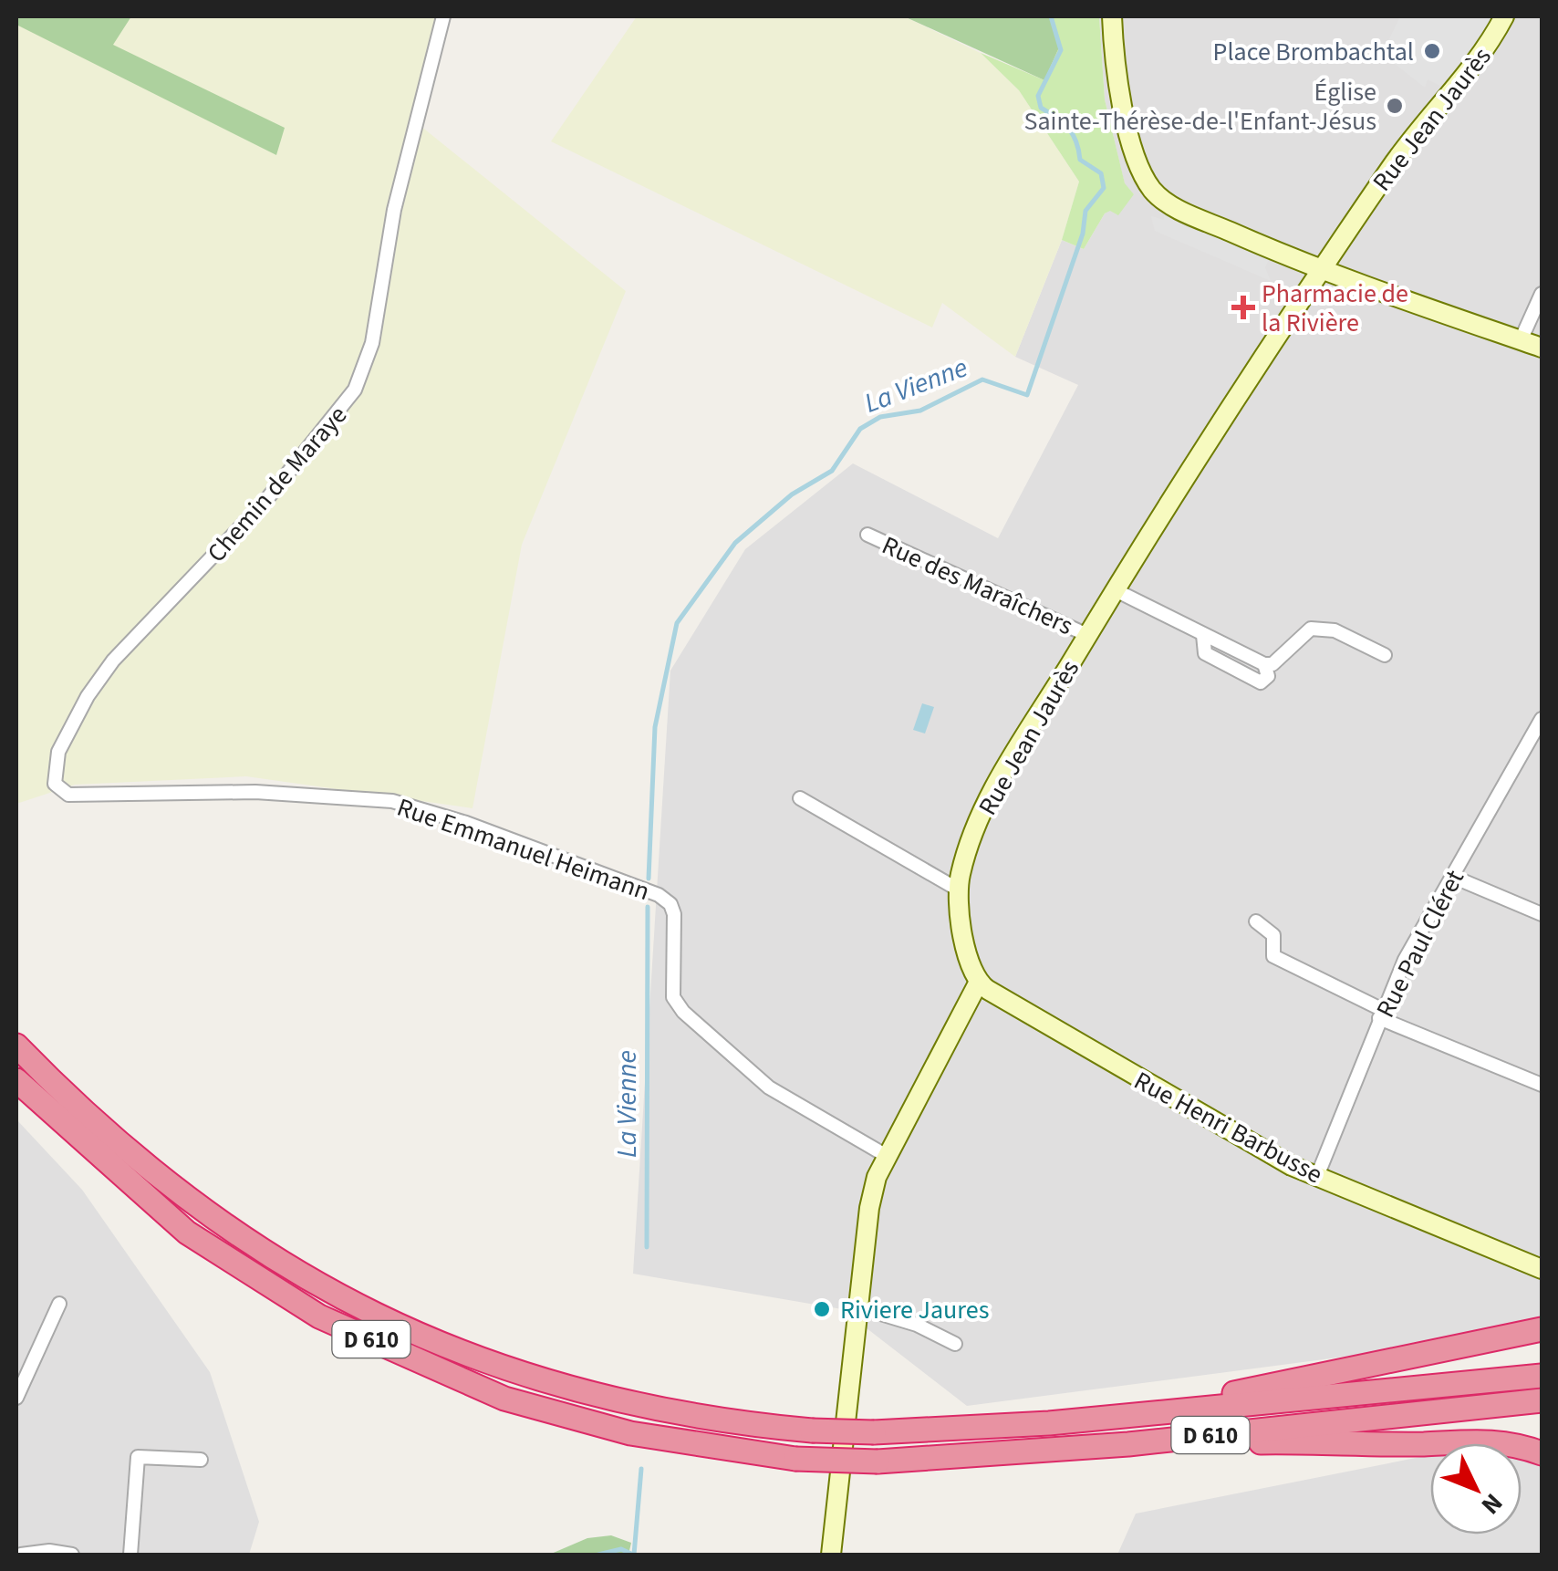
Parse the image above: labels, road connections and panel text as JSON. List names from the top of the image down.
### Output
{
  "streets": {
    "highway": ["D 610"],
    "street": [
      "Rue Jean Jaurès",
      "Chemin de Maraye",
      "Rue des Maraîchers",
      "Rue Emmanuel Heimann",
      "Rue Paul Cléret",
      "Rue Henri Barbusse"
    ]
  },
  "crossings": [
    ["Rue Jean Jaurès", "Rue des Maraîchers"],
    ["Rue Jean Jaurès", "Rue Henri Barbusse"],
    ["Chemin de Maraye", "Rue Emmanuel Heimann"],
    ["Rue Paul Cléret", "Rue Henri Barbusse"]
  ],
  "water": ["La Vienne"],
  "places": {
    "other": ["Place Brombachtal", "Église Sainte-Thérèse-de-l'Enfant-Jésus", "Riviere Jaures"],
    "health": ["Pharmacie de la Rivière"]
  },
  "north": "bottom right"
}
